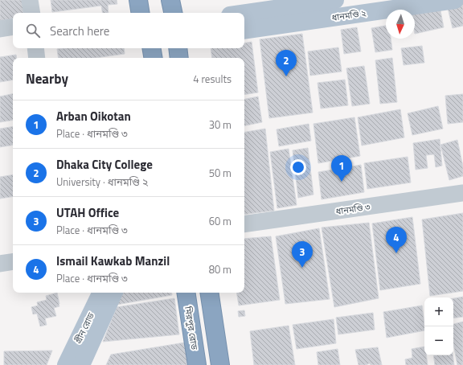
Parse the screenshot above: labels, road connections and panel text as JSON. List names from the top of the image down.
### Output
{
  "streets": {
    "highway": ["মিরপুর রোড"],
    "main road": ["ধানমণ্ডি ২", "গ্রীন রোড"],
    "street": ["ধানমণ্ডি ৩"]
  },
  "north": "bottom",
  "page": {
    "search": "Search here",
    "pins": [
      "2",
      "1",
      "4",
      "3"
    ],
    "heading": ["Nearby", "4 results"],
    "list": [
      {
        "mark": "1",
        "name": "Arban Oikotan",
        "note": "Place · ধানমণ্ডি ৩",
        "value": "30 m"
      },
      {
        "mark": "2",
        "name": "Dhaka City College",
        "note": "University · ধানমণ্ডি ২",
        "value": "50 m"
      },
      {
        "mark": "3",
        "name": "UTAH Office",
        "note": "Place · ধানমণ্ডি ৩",
        "value": "60 m"
      },
      {
        "mark": "4",
        "name": "Ismail Kawkab Manzil",
        "note": "Place · ধানমণ্ডি ৩",
        "value": "80 m"
      }
    ],
    "map_buttons": ["+", "−"]
  }
}
